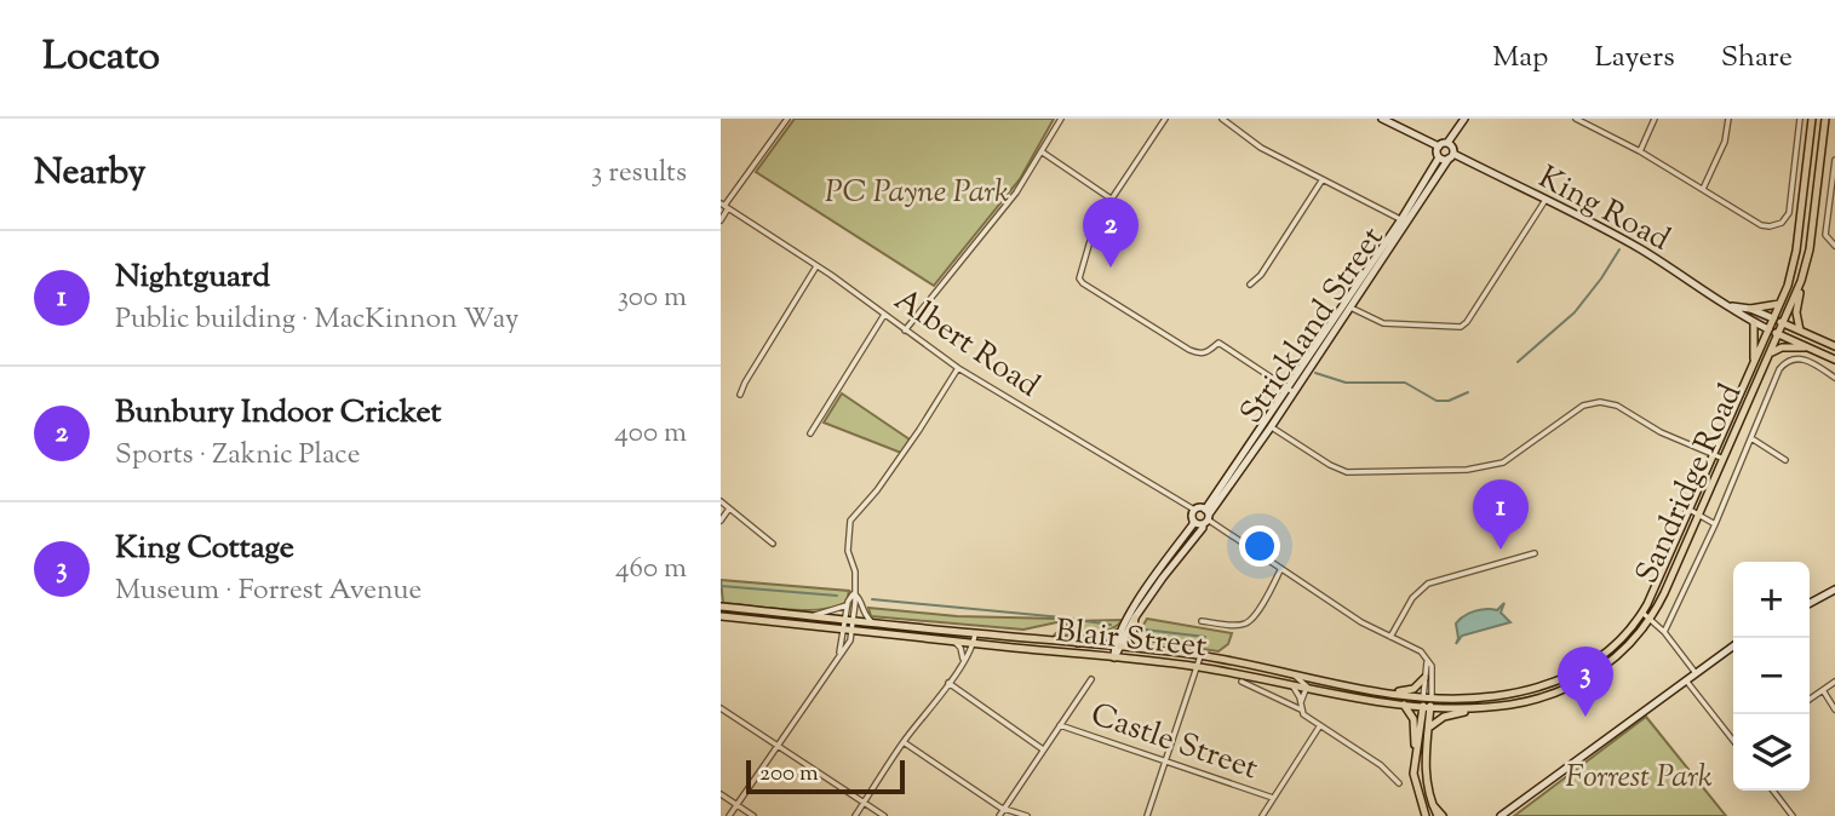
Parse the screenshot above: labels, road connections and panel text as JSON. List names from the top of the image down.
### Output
{
  "streets": {
    "main road": ["Sandridge Road", "Blair Street"],
    "street": [
      "King Road",
      "Strickland Street",
      "Albert Road",
      "Castle Street"
    ]
  },
  "crossings": [
    ["King Road", "Strickland Street"],
    ["King Road", "Sandridge Road"],
    ["Strickland Street", "Blair Street"],
    ["Sandridge Road", "Blair Street"]
  ],
  "parks": ["PC Payne Park", "Forrest Park"],
  "scale_bar": "200 m",
  "page": {
    "header": "Locato",
    "nav": ["Map", "Layers", "Share"],
    "heading": ["Nearby", "3 results"],
    "pins": ["2", "1", "3"],
    "list": [
      {
        "mark": "1",
        "name": "Nightguard",
        "note": "Public building · MacKinnon Way",
        "value": "300 m"
      },
      {
        "mark": "2",
        "name": "Bunbury Indoor Cricket",
        "note": "Sports · Zaknic Place",
        "value": "400 m"
      },
      {
        "mark": "3",
        "name": "King Cottage",
        "note": "Museum · Forrest Avenue",
        "value": "460 m"
      }
    ],
    "map_buttons": ["+", "−"],
    "scale": "200 m"
  }
}
